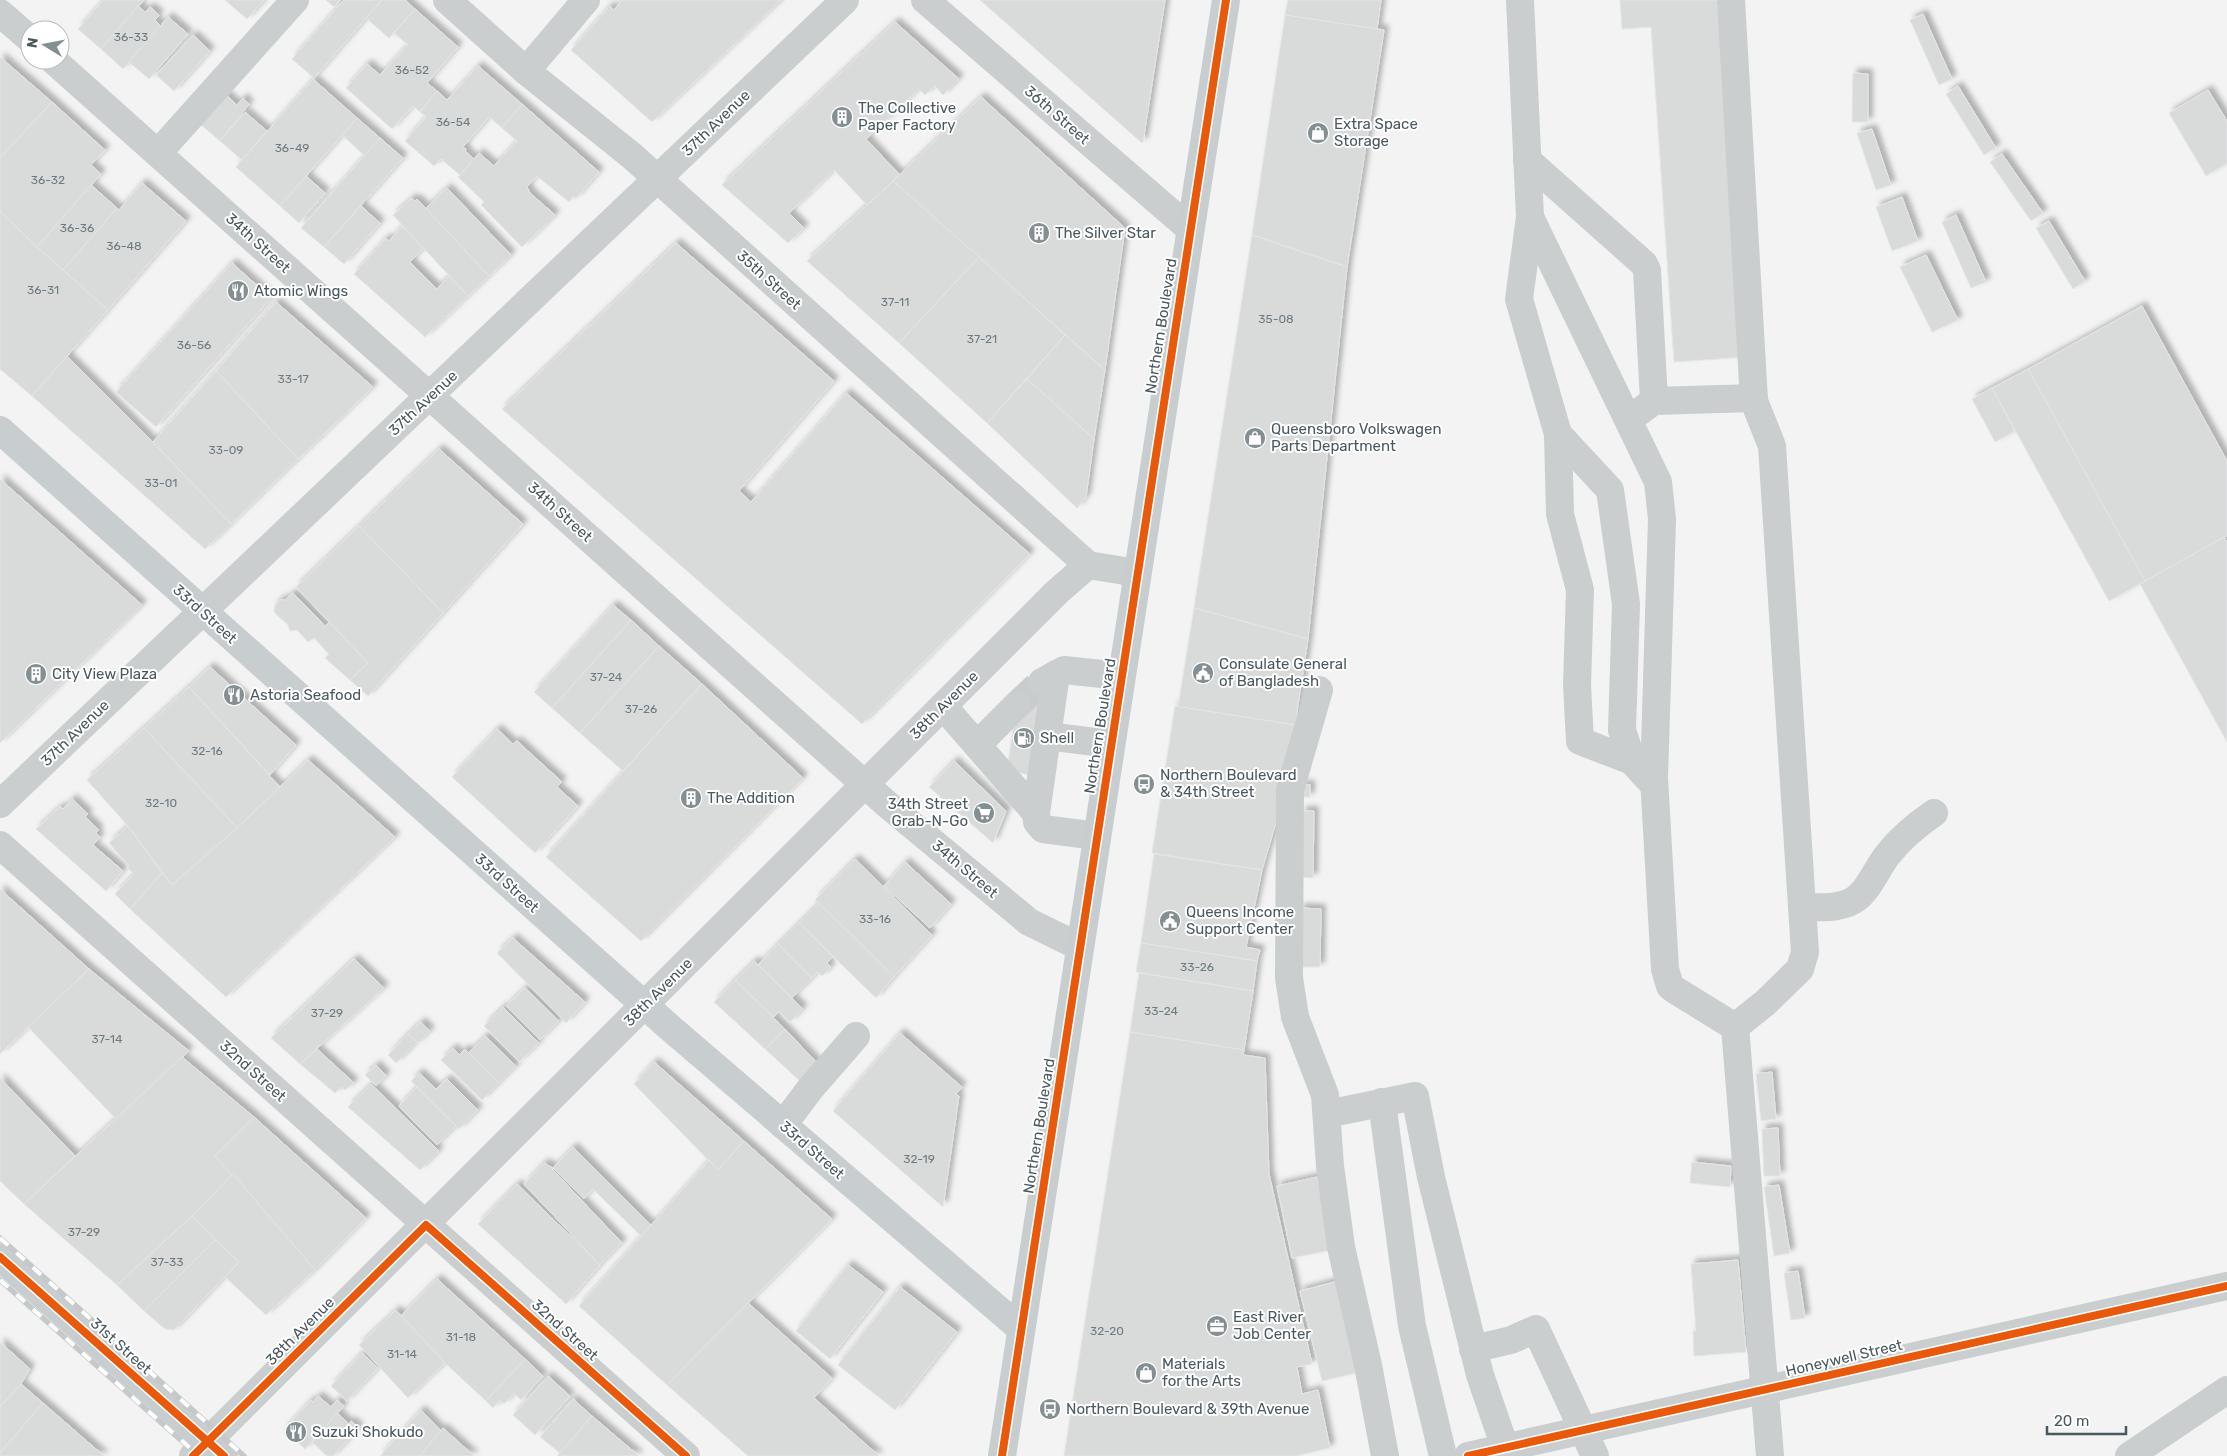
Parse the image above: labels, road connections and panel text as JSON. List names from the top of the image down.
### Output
{
  "streets": {
    "main road": ["Northern Boulevard", "33rd Street", "31st Street"],
    "street": [
      "36th Street",
      "37th Avenue",
      "34th Street",
      "35th Street",
      "38th Avenue",
      "32nd Street",
      "Honeywell Street"
    ]
  },
  "crossings": [
    ["36th Street", "Northern Boulevard"],
    ["37th Avenue", "34th Street"],
    ["37th Avenue", "35th Street"],
    ["37th Avenue", "33rd Street"],
    ["34th Street", "Northern Boulevard"],
    ["34th Street", "38th Avenue"],
    ["35th Street", "38th Avenue"],
    ["Northern Boulevard", "33rd Street"],
    ["33rd Street", "38th Avenue"],
    ["38th Avenue", "32nd Street"],
    ["38th Avenue", "31st Street"]
  ],
  "places": {
    "building": [
      "The Collective Paper Factory",
      "The Silver Star",
      "City View Plaza",
      "The Addition"
    ],
    "shop": ["Extra Space Storage", "Queensboro Volkswagen Parts Department", "Materials for the Arts"],
    "restaurant": ["Atomic Wings", "Astoria Seafood", "Suzuki Shokudo"],
    "public building": ["Consulate General of Bangladesh", "Queens Income Support Center"],
    "fuel station": ["Shell"],
    "bus stop": ["Northern Boulevard & 34th Street", "Northern Boulevard & 39th Avenue"],
    "supermarket": ["34th Street Grab-N-Go"],
    "office": ["East River Job Center"]
  },
  "house_numbers": [
    "36-33",
    "36-52",
    "36-54",
    "36-49",
    "36-32",
    "36-36",
    "36-48",
    "36-31",
    "37-11",
    "35-08",
    "37-21",
    "36-56",
    "33-17",
    "33-09",
    "33-01",
    "37-24",
    "37-26",
    "32-16",
    "32-10",
    "33-16",
    "33-26",
    "33-24",
    "37-29",
    "37-14",
    "32-19",
    "37-29",
    "37-33",
    "32-20",
    "31-18",
    "31-14"
  ],
  "scale_bar": "20 m",
  "north": "left"
}
